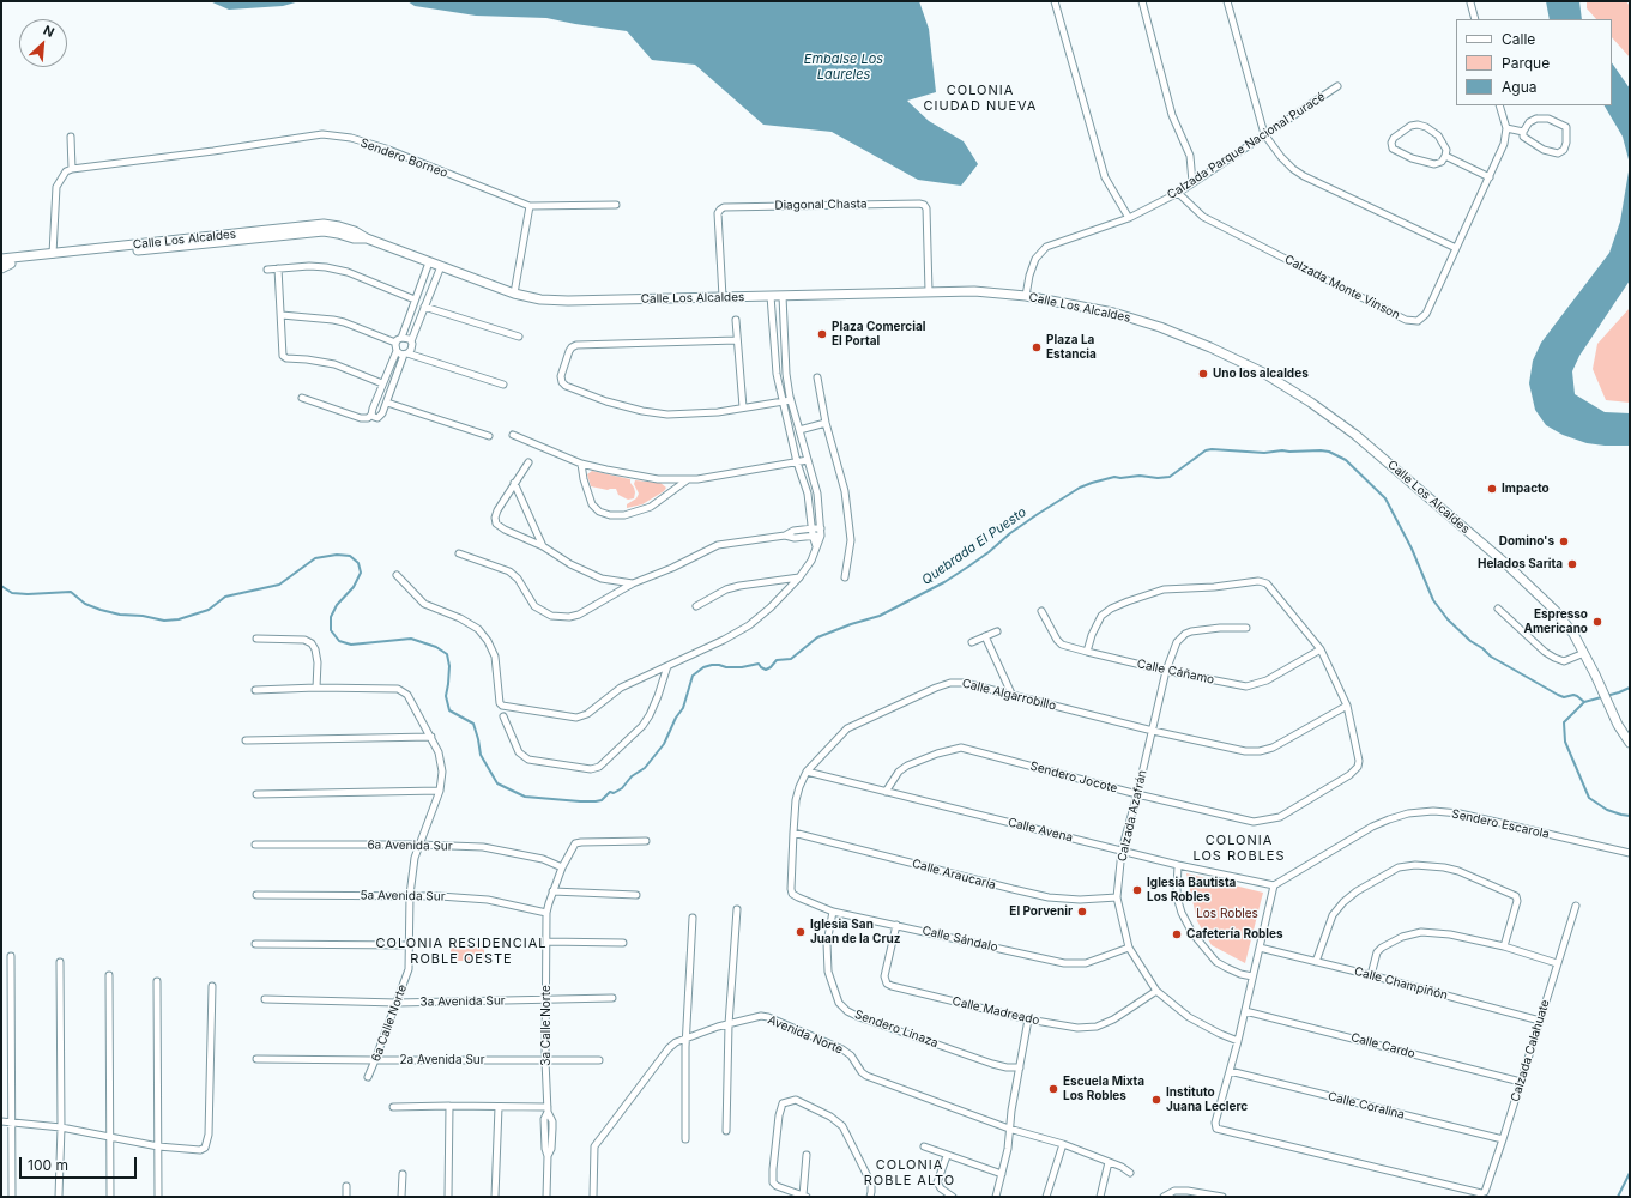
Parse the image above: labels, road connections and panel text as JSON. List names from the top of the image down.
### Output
{
  "streets": {
    "main road": ["Calle Los Alcaldes"],
    "street": [
      "Calzada Parque Nacional Puracé",
      "Sendero Borneo",
      "Diagonal Chasta",
      "Calzada Monte Vinson",
      "Calle Cáñamo",
      "Calle Algarrobillo",
      "Sendero Jocote",
      "Calzada Azafrán",
      "Sendero Escarola",
      "Calle Avena",
      "6a Avenida Sur",
      "Calle Araucaría",
      "5a Avenida Sur",
      "Calle Sándalo",
      "Calle Champiñón",
      "3a Avenida Sur",
      "Calle Madreado",
      "6a Calle Norte",
      "3a Calle Norte",
      "Sendero Linaza",
      "Avenida Norte",
      "Calle Cardo",
      "Calzada Calahuate",
      "2a Avenida Sur",
      "Calle Coralina"
    ]
  },
  "crossings": [
    ["Calzada Parque Nacional Puracé", "Calle Los Alcaldes"],
    ["Calzada Parque Nacional Puracé", "Calzada Monte Vinson"],
    ["Diagonal Chasta", "Calle Los Alcaldes"],
    ["Calle Cáñamo", "Calzada Azafrán"],
    ["Calle Algarrobillo", "Sendero Jocote"],
    ["Calle Algarrobillo", "Calzada Azafrán"],
    ["Calle Algarrobillo", "Calle Avena"],
    ["Calle Algarrobillo", "Calle Araucaría"],
    ["Calle Algarrobillo", "Calle Sándalo"],
    ["Sendero Jocote", "Calzada Azafrán"],
    ["Sendero Jocote", "Calle Avena"],
    ["Calzada Azafrán", "Calle Avena"],
    ["Calzada Azafrán", "Calle Araucaría"],
    ["Calzada Azafrán", "Calle Sándalo"],
    ["Calzada Azafrán", "Calle Madreado"],
    ["Sendero Escarola", "Calle Avena"],
    ["6a Avenida Sur", "6a Calle Norte"],
    ["6a Avenida Sur", "3a Calle Norte"],
    ["5a Avenida Sur", "6a Calle Norte"],
    ["5a Avenida Sur", "3a Calle Norte"],
    ["Calle Sándalo", "Calle Madreado"],
    ["Calle Sándalo", "Sendero Linaza"],
    ["Calle Champiñón", "Calzada Calahuate"],
    ["3a Avenida Sur", "6a Calle Norte"],
    ["3a Avenida Sur", "3a Calle Norte"],
    ["6a Calle Norte", "2a Avenida Sur"],
    ["3a Calle Norte", "2a Avenida Sur"],
    ["Calle Cardo", "Calzada Calahuate"],
    ["Calzada Calahuate", "Calle Coralina"]
  ],
  "districts": [
    "COLONIA CIUDAD NUEVA",
    "COLONIA LOS ROBLES",
    "COLONIA RESIDENCIAL ROBLE OESTE",
    "COLONIA ROBLE ALTO"
  ],
  "water": ["Embalse Los Laureles", "Quebrada El Puesto"],
  "parks": ["Los Robles"],
  "places": [
    "Plaza Comercial El Portal",
    "Plaza La Estancia",
    "Uno los alcaldes",
    "Impacto",
    "Domino's",
    "Helados Sarita",
    "Espresso Americano",
    "Iglesia Bautista Los Robles",
    "El Porvenir",
    "Iglesia San Juan de la Cruz",
    "Cafetería Robles",
    "Escuela Mixta Los Robles",
    "Instituto Juana Leclerc"
  ],
  "legend": ["Calle", "Parque", "Agua"],
  "scale_bar": "100 m",
  "north": "top right"
}
